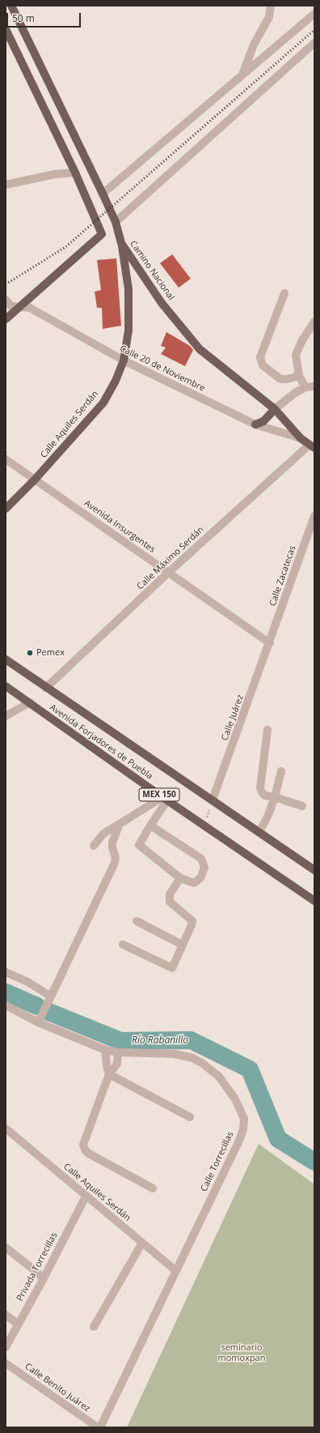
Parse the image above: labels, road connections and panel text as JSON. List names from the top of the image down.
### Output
{
  "streets": {
    "main road": [
      "Camino Nacional",
      "Calle Aquiles Serdán",
      "Avenida Forjadores de Puebla",
      "MEX 150"
    ],
    "street": [
      "Calle 20 de Noviembre",
      "Avenida Insurgentes",
      "Calle Máximo Serdán",
      "Calle Zacatecas",
      "Calle Juárez",
      "Calle Torrecillas",
      "Privada Torrecillas",
      "Calle Benito Juárez"
    ]
  },
  "crossings": [
    ["Camino Nacional", "Calle 20 de Noviembre"],
    ["Camino Nacional", "Calle Aquiles Serdán"],
    ["Camino Nacional", "Calle Máximo Serdán"],
    ["Calle 20 de Noviembre", "Calle Aquiles Serdán"],
    ["Calle Aquiles Serdán", "Avenida Insurgentes"],
    ["Calle Aquiles Serdán", "Calle Torrecillas"],
    ["Calle Aquiles Serdán", "Privada Torrecillas"],
    ["Avenida Insurgentes", "Calle Máximo Serdán"],
    ["Avenida Insurgentes", "Calle Zacatecas"],
    ["Avenida Insurgentes", "Calle Juárez"],
    ["Calle Máximo Serdán", "Avenida Forjadores de Puebla"],
    ["Calle Zacatecas", "Calle Juárez"],
    ["Calle Juárez", "Avenida Forjadores de Puebla"],
    ["Calle Torrecillas", "Calle Benito Juárez"]
  ],
  "water": ["Río Rabanillo"],
  "parks": ["seminario momoxpan"],
  "places": ["Pemex"],
  "scale_bar": "50 m"
}
